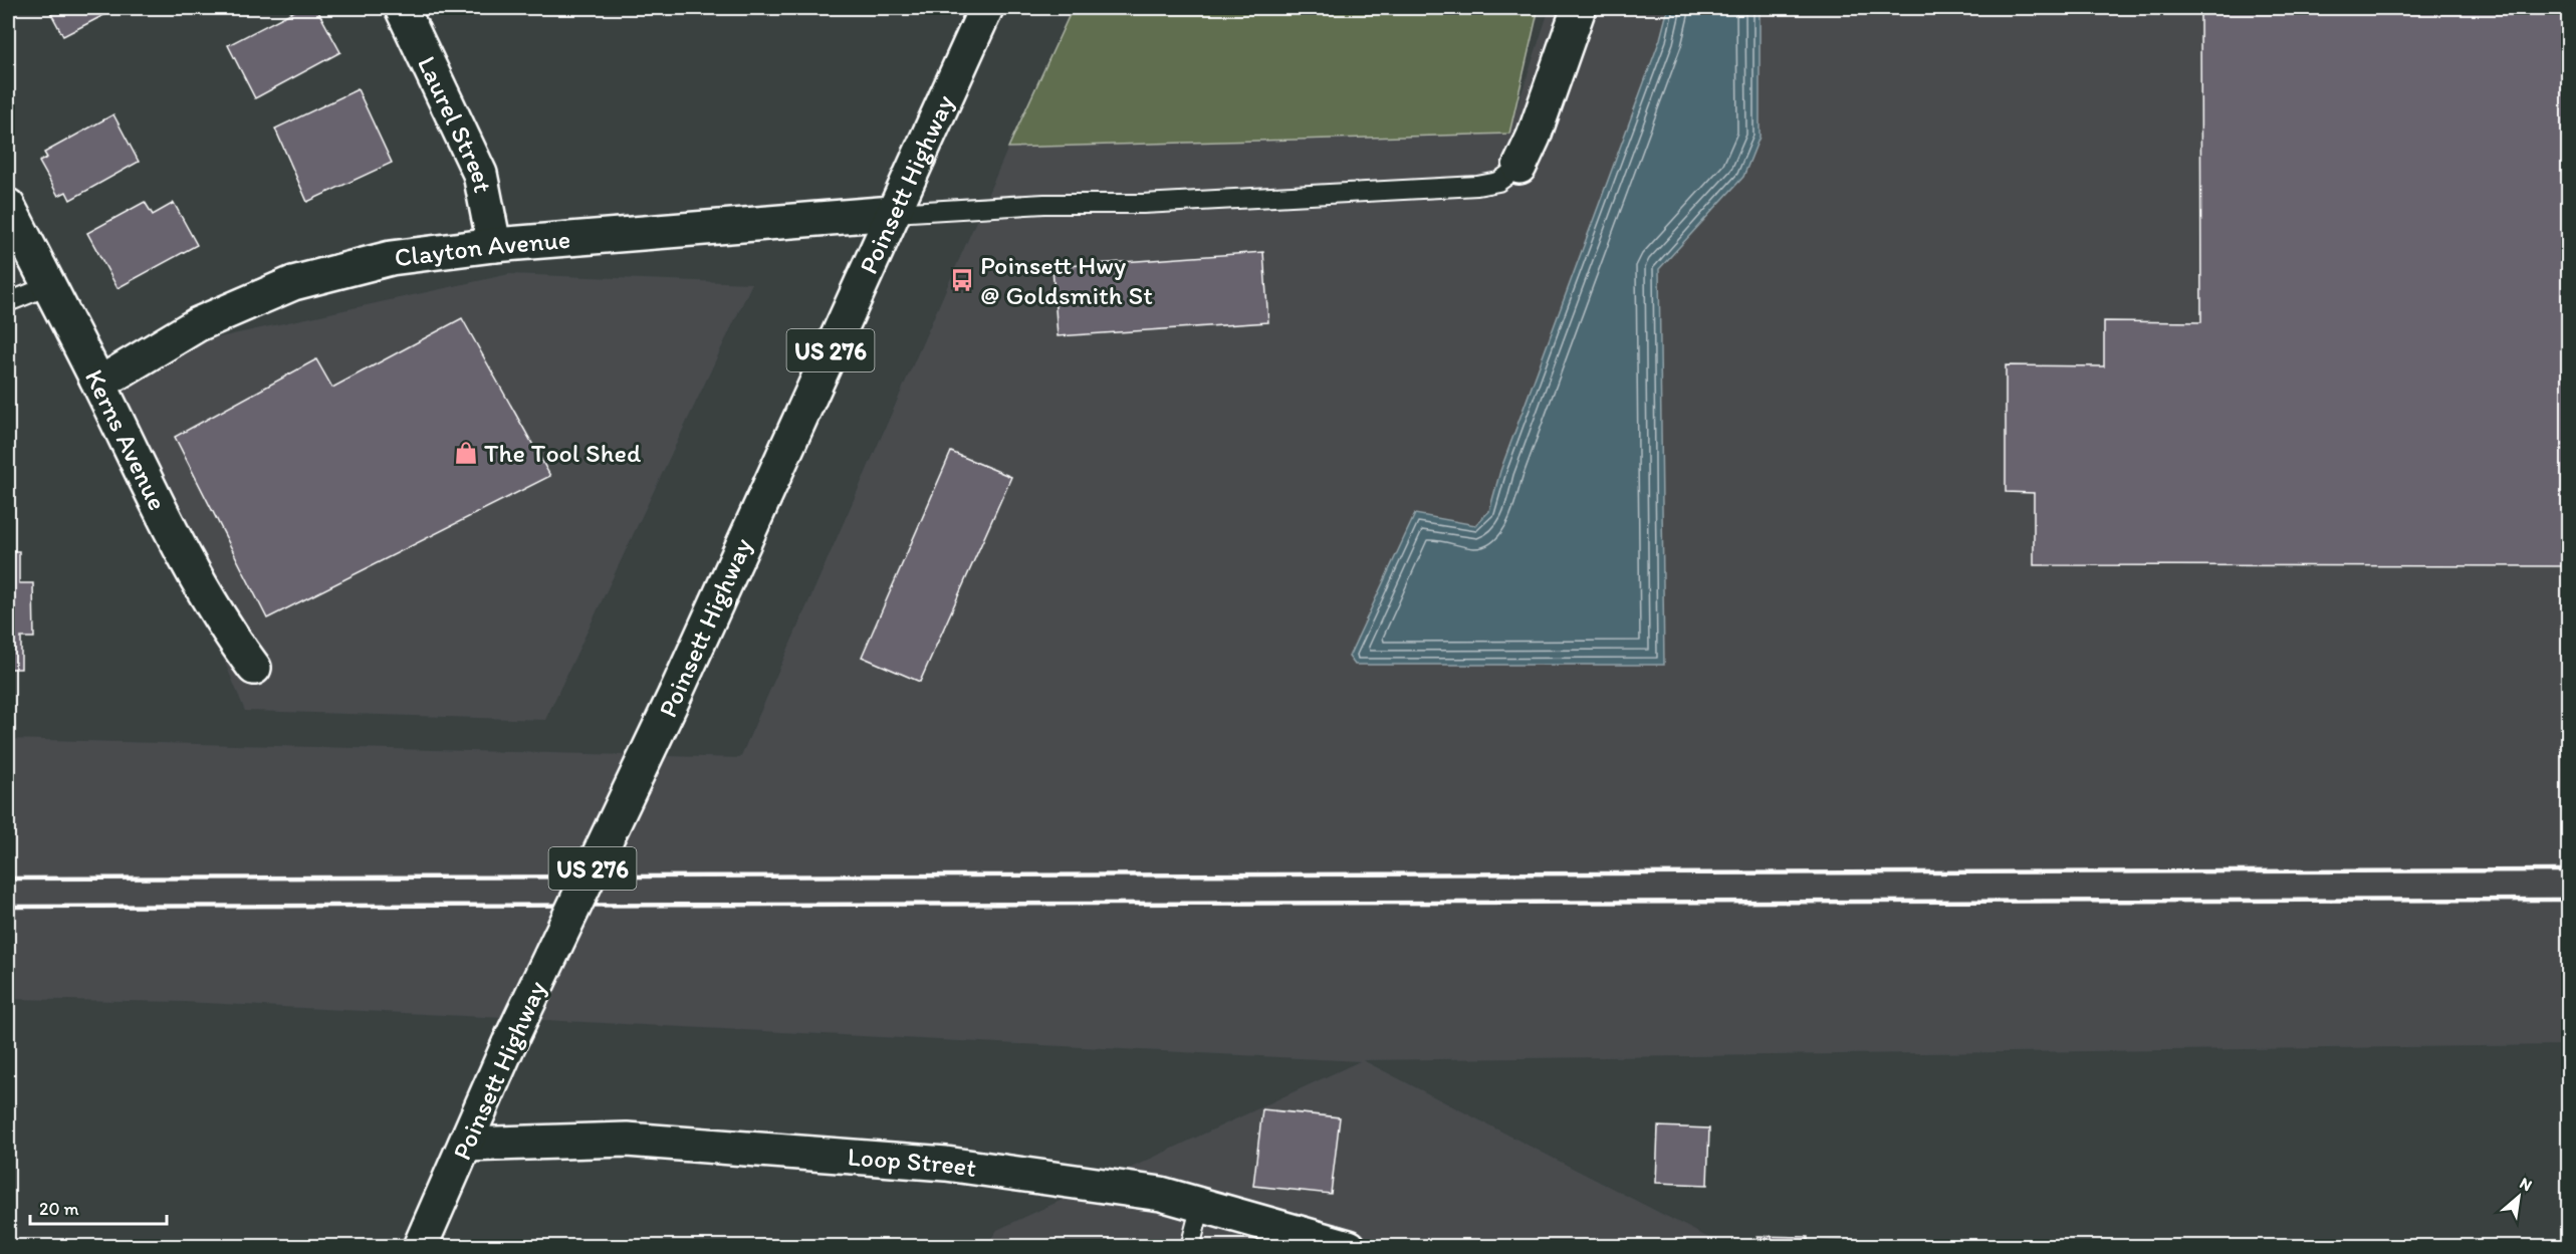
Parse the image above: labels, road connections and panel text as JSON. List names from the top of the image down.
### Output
{
  "streets": {
    "main road": [
      "Laurel Street",
      "Poinsett Highway",
      "Clayton Avenue",
      "US 276",
      "Kerns Avenue",
      "Loop Street"
    ]
  },
  "crossings": [
    ["Laurel Street", "Clayton Avenue"],
    ["Poinsett Highway", "Clayton Avenue"],
    ["Poinsett Highway", "Loop Street"],
    ["Clayton Avenue", "Kerns Avenue"]
  ],
  "places": {
    "bus stop": ["Poinsett Hwy @ Goldsmith St"],
    "shop": ["The Tool Shed"]
  },
  "scale_bar": "20 m",
  "north": "top right"
}
